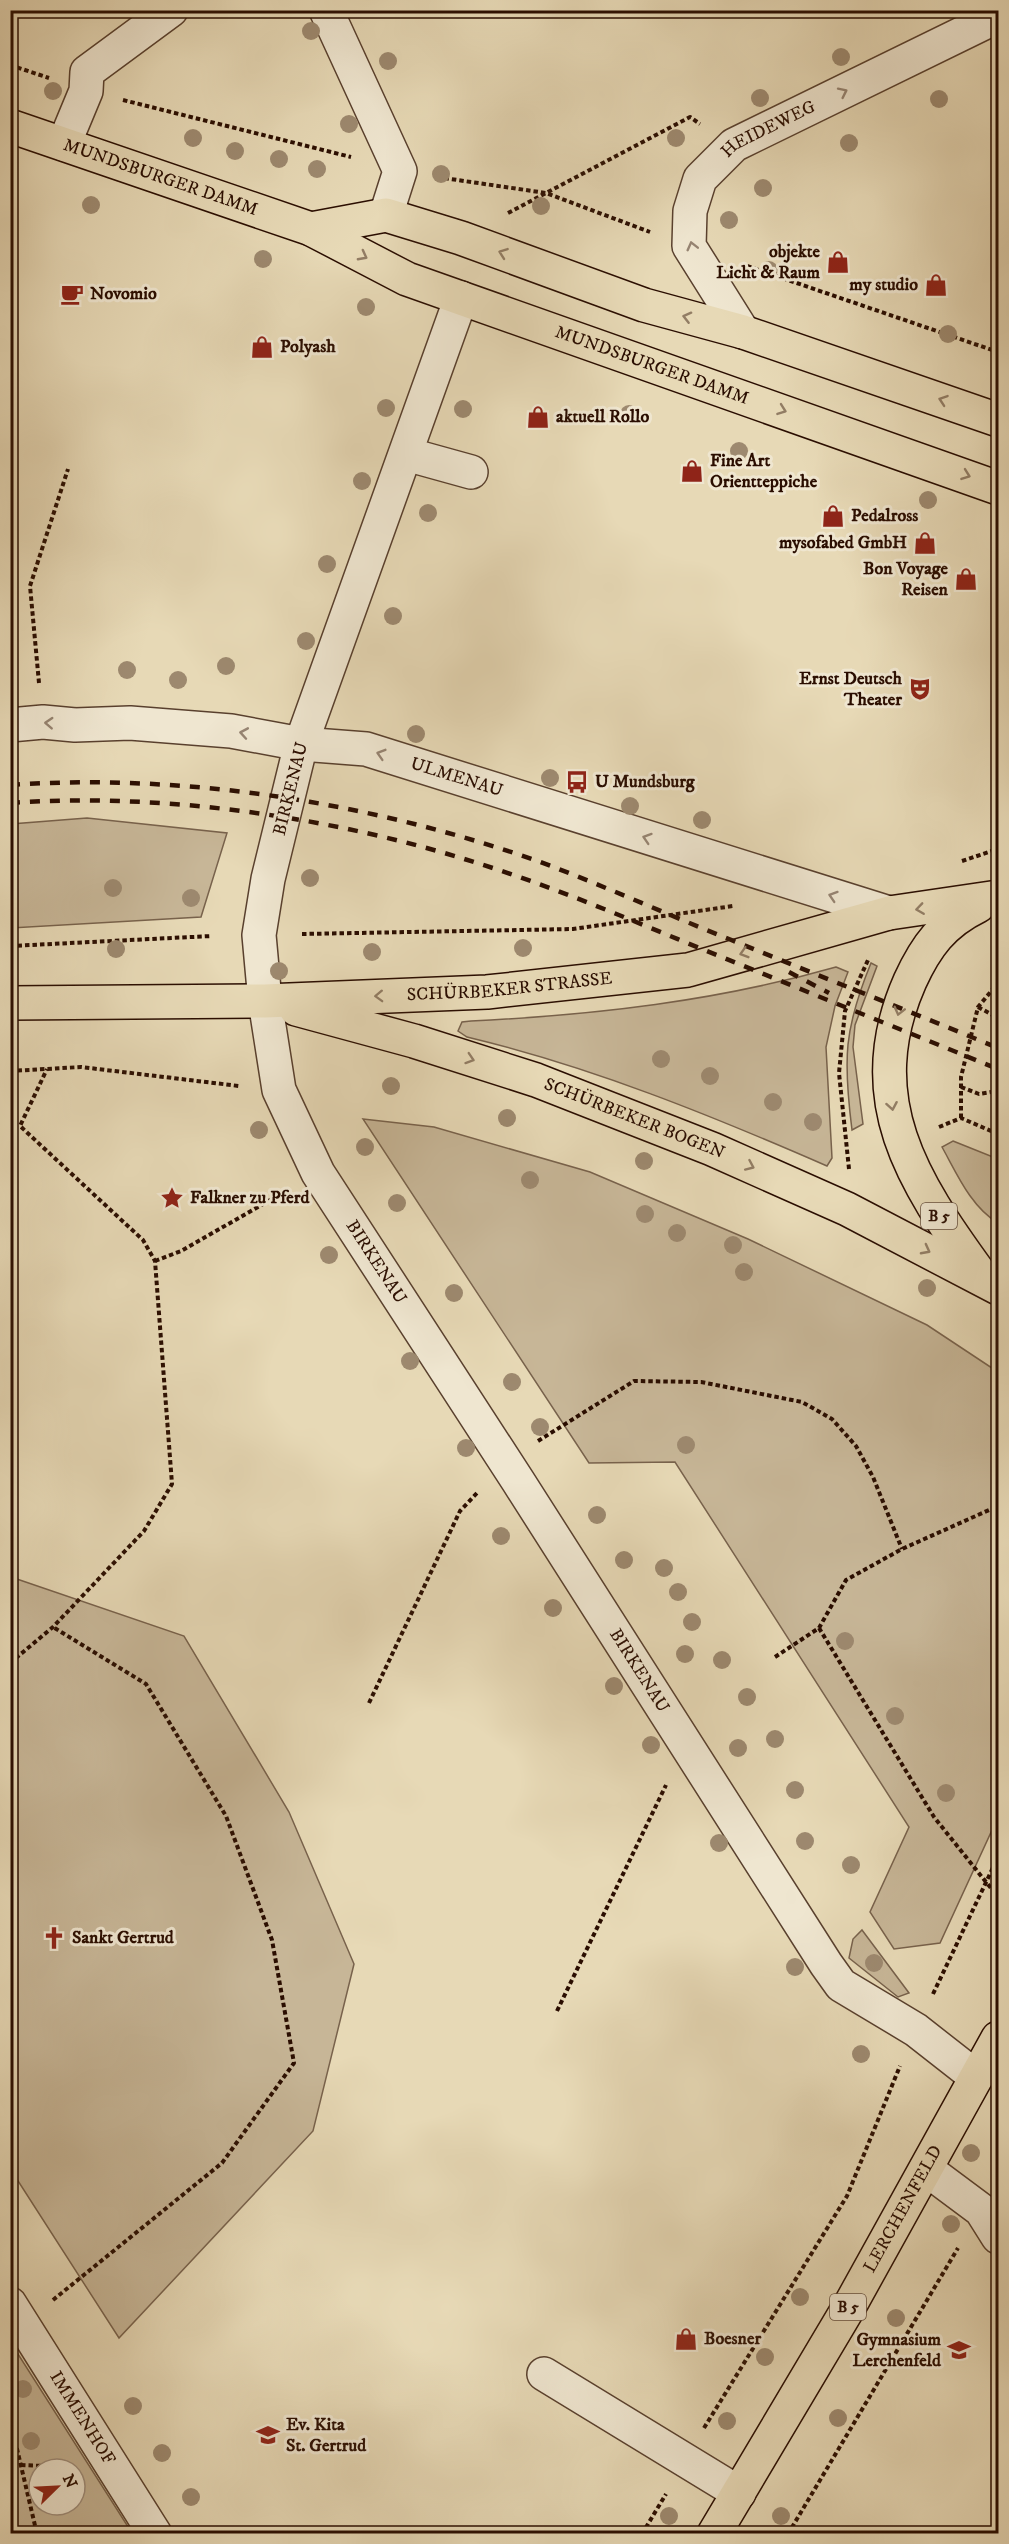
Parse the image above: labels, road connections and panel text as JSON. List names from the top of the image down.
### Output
{
  "streets": {
    "main road": [
      "MUNDSBURGER DAMM",
      "SCHÜRBEKER STRASSE",
      "SCHÜRBEKER BOGEN",
      "B 5",
      "LERCHENFELD"
    ],
    "street": [
      "HEIDEWEG",
      "ULMENAU",
      "BIRKENAU",
      "IMMENHOF"
    ]
  },
  "crossings": [
    ["HEIDEWEG", "MUNDSBURGER DAMM"],
    ["MUNDSBURGER DAMM", "BIRKENAU"],
    ["ULMENAU", "BIRKENAU"],
    ["ULMENAU", "SCHÜRBEKER STRASSE"],
    ["BIRKENAU", "SCHÜRBEKER STRASSE"],
    ["BIRKENAU", "SCHÜRBEKER BOGEN"],
    ["BIRKENAU", "LERCHENFELD"],
    ["SCHÜRBEKER STRASSE", "SCHÜRBEKER BOGEN"]
  ],
  "one_way": ["ULMENAU", "SCHÜRBEKER STRASSE"],
  "places": {
    "shop": [
      "objekte Licht & Raum",
      "my studio",
      "Polyash",
      "aktuell Rollo",
      "Fine Art Orientteppiche",
      "Pedalross",
      "mysofabed GmbH",
      "Bon Voyage Reisen",
      "Boesner"
    ],
    "cafe": ["Novomio"],
    "theatre": ["Ernst Deutsch Theater"],
    "bus stop": ["U Mundsburg"],
    "place": ["Falkner zu Pferd"],
    "church": ["Sankt Gertrud"],
    "school or university": ["Gymnasium Lerchenfeld", "Ev. Kita St. Gertrud"]
  },
  "north": "top right"
}
